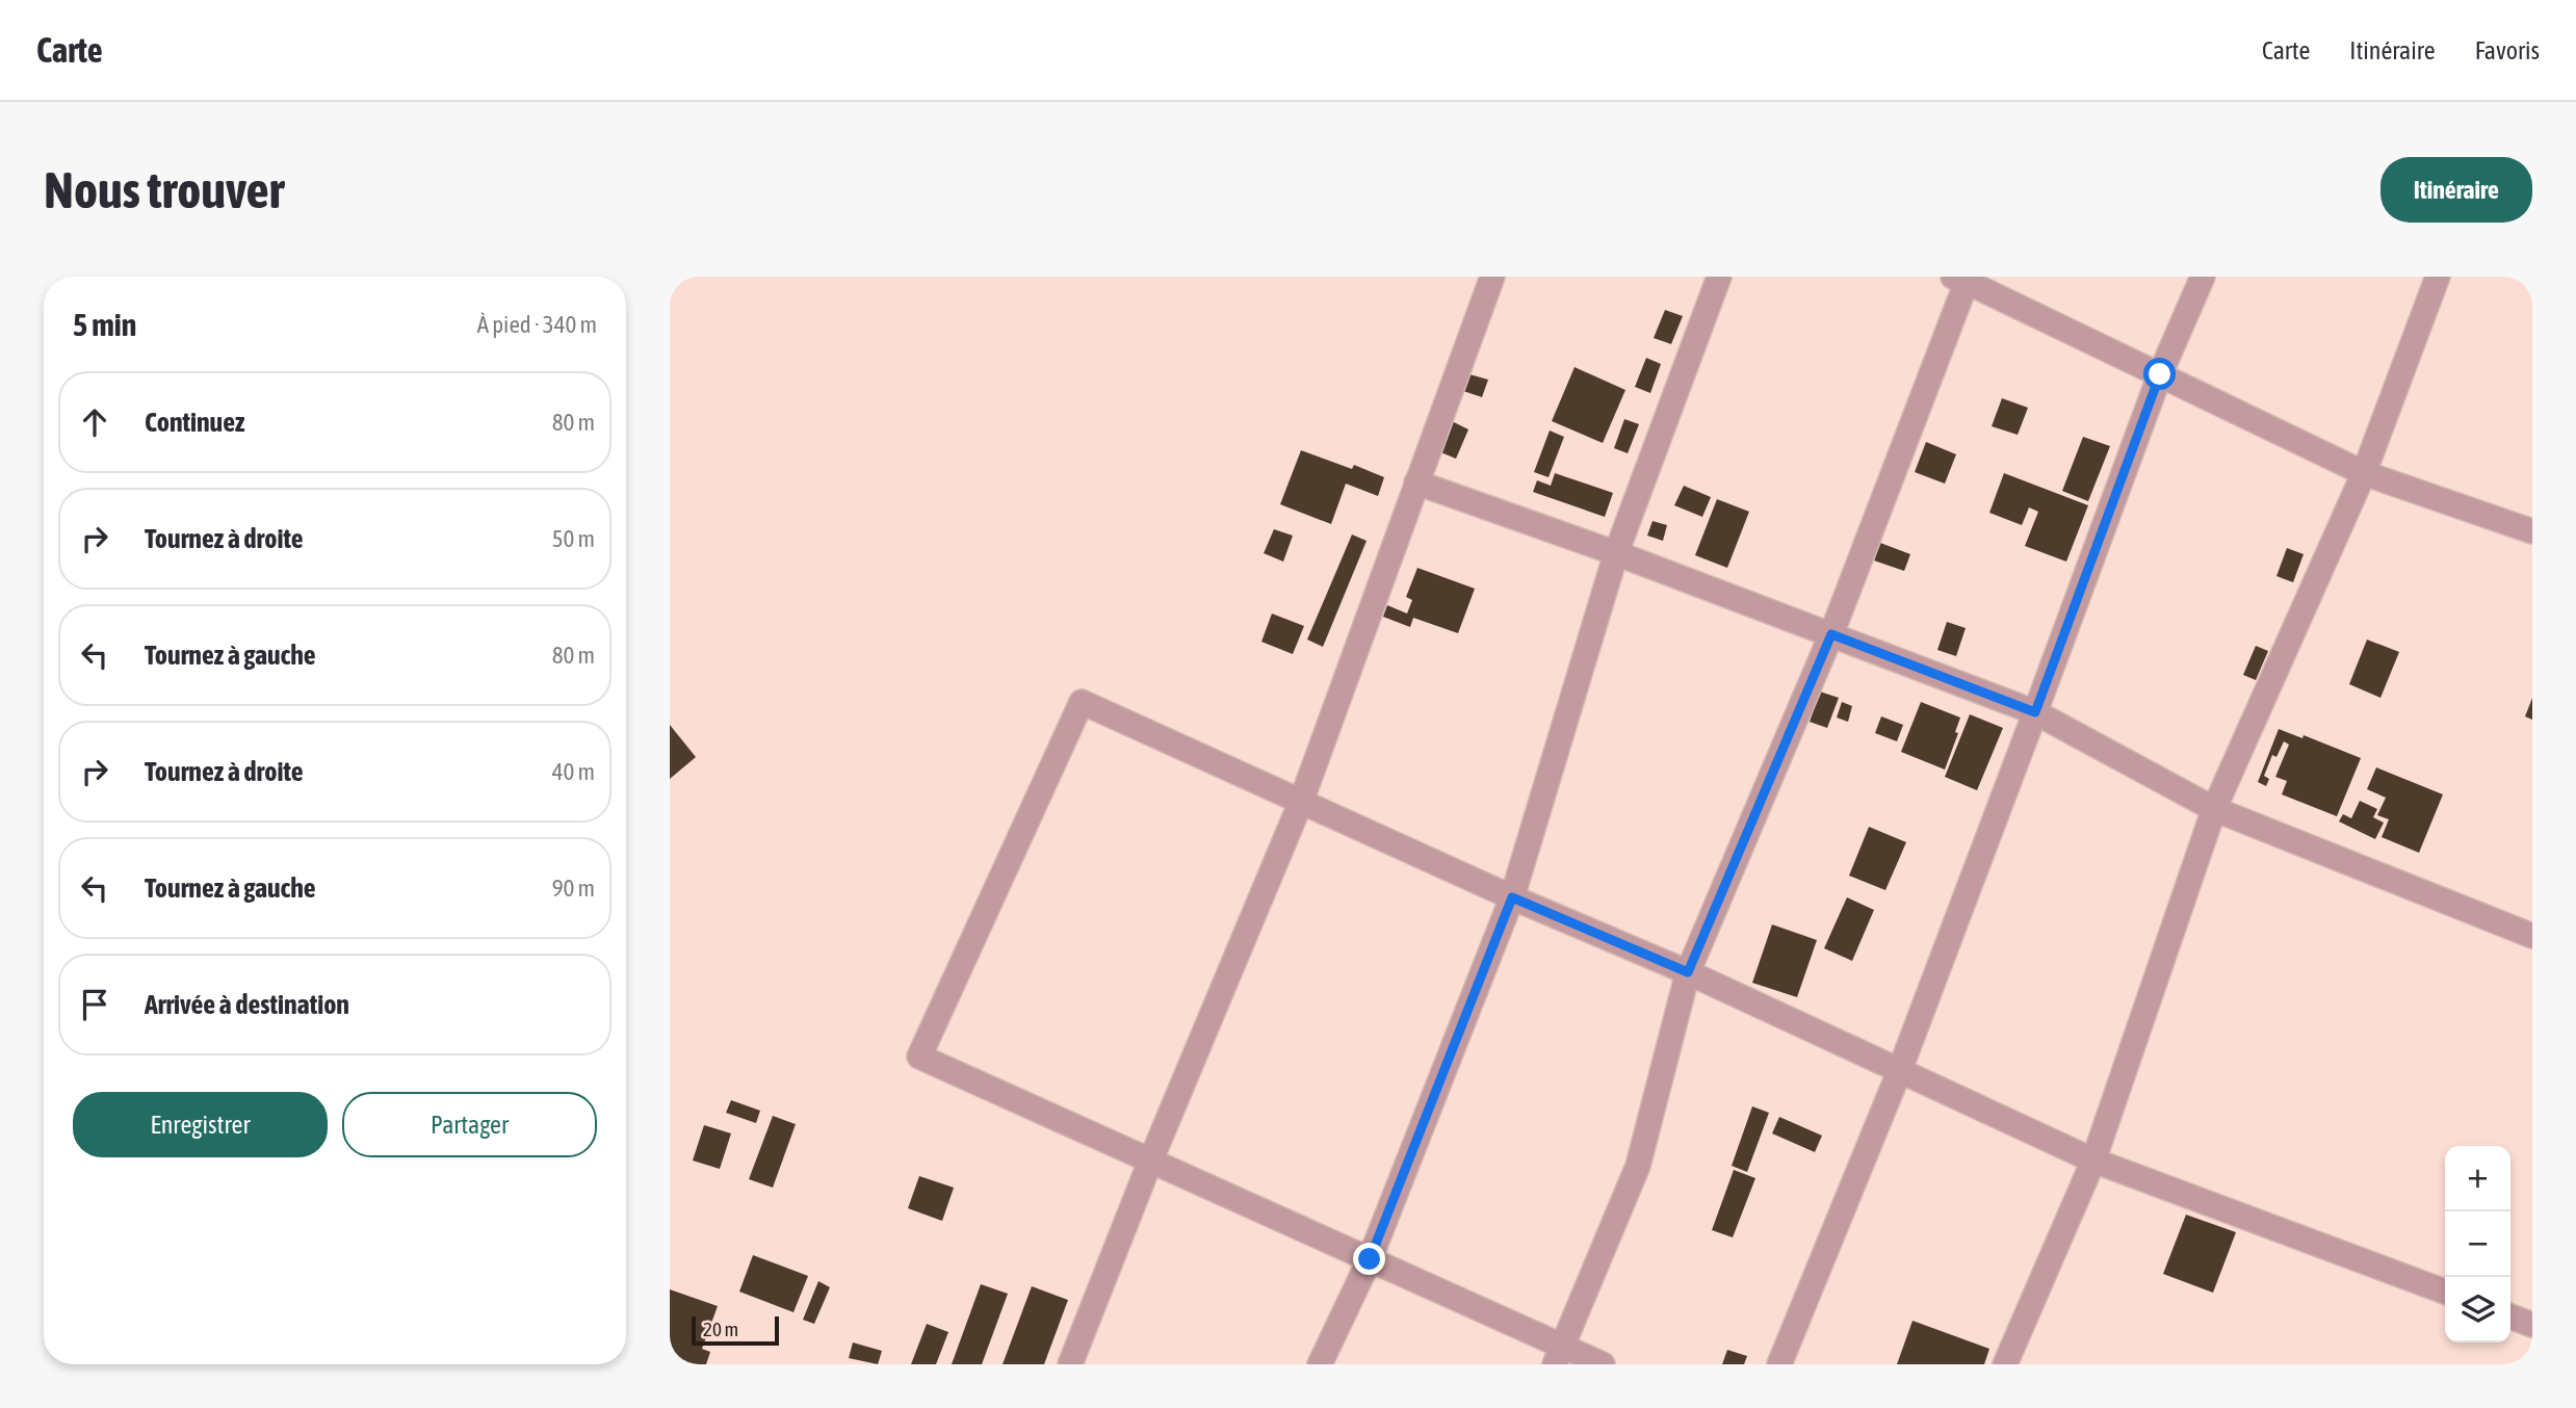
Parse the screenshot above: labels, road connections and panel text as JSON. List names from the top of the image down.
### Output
{
  "scale_bar": "20 m",
  "page": {
    "header": "Carte",
    "nav": ["Carte", "Itinéraire", "Favoris"],
    "buttons": [
      "Itinéraire",
      ["Enregistrer", "Partager"]
    ],
    "title": "Nous trouver",
    "heading": ["5 min", "À pied · 340 m"],
    "list": [
      ["Continuez", "80 m"],
      ["Tournez à droite", "50 m"],
      ["Tournez à gauche", "80 m"],
      ["Tournez à droite", "40 m"],
      ["Tournez à gauche", "90 m"],
      "Arrivée à destination"
    ],
    "map_buttons": ["+", "−"],
    "scale": "20 m"
  }
}
